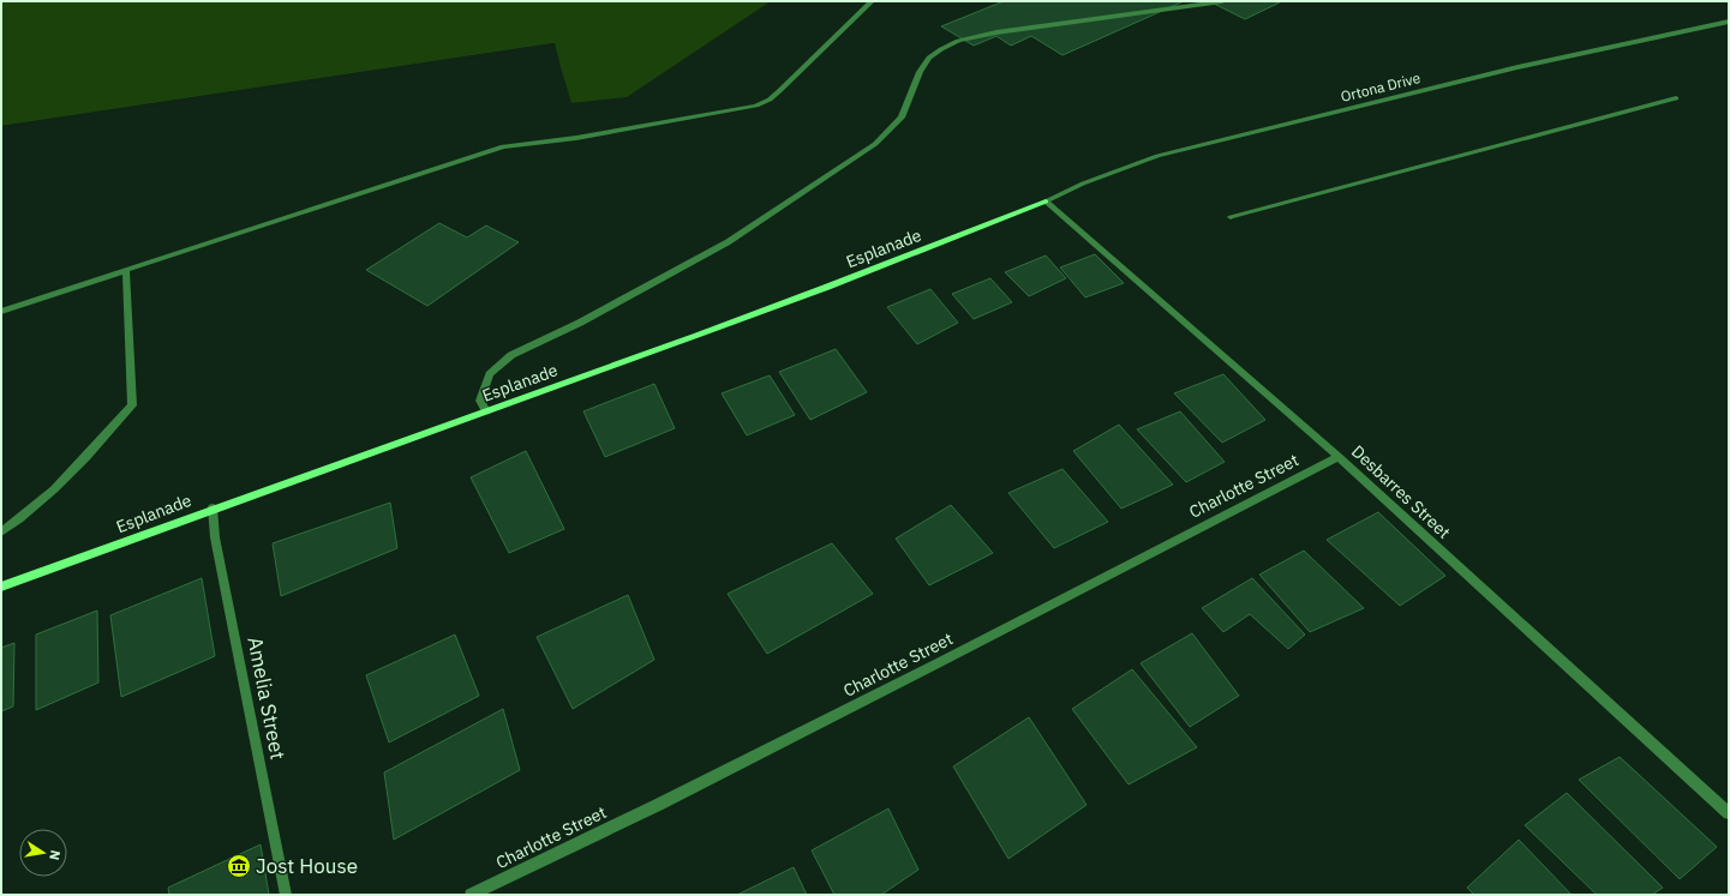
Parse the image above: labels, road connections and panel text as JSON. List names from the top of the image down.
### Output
{
  "streets": {
    "street": [
      "Ortona Drive",
      "Esplanade",
      "Charlotte Street",
      "Desbarres Street",
      "Amelia Street"
    ]
  },
  "crossings": [
    ["Ortona Drive", "Esplanade"],
    ["Ortona Drive", "Desbarres Street"],
    ["Esplanade", "Desbarres Street"],
    ["Esplanade", "Amelia Street"],
    ["Charlotte Street", "Desbarres Street"]
  ],
  "places": {
    "museum": ["Jost House"]
  },
  "north": "right"
}
